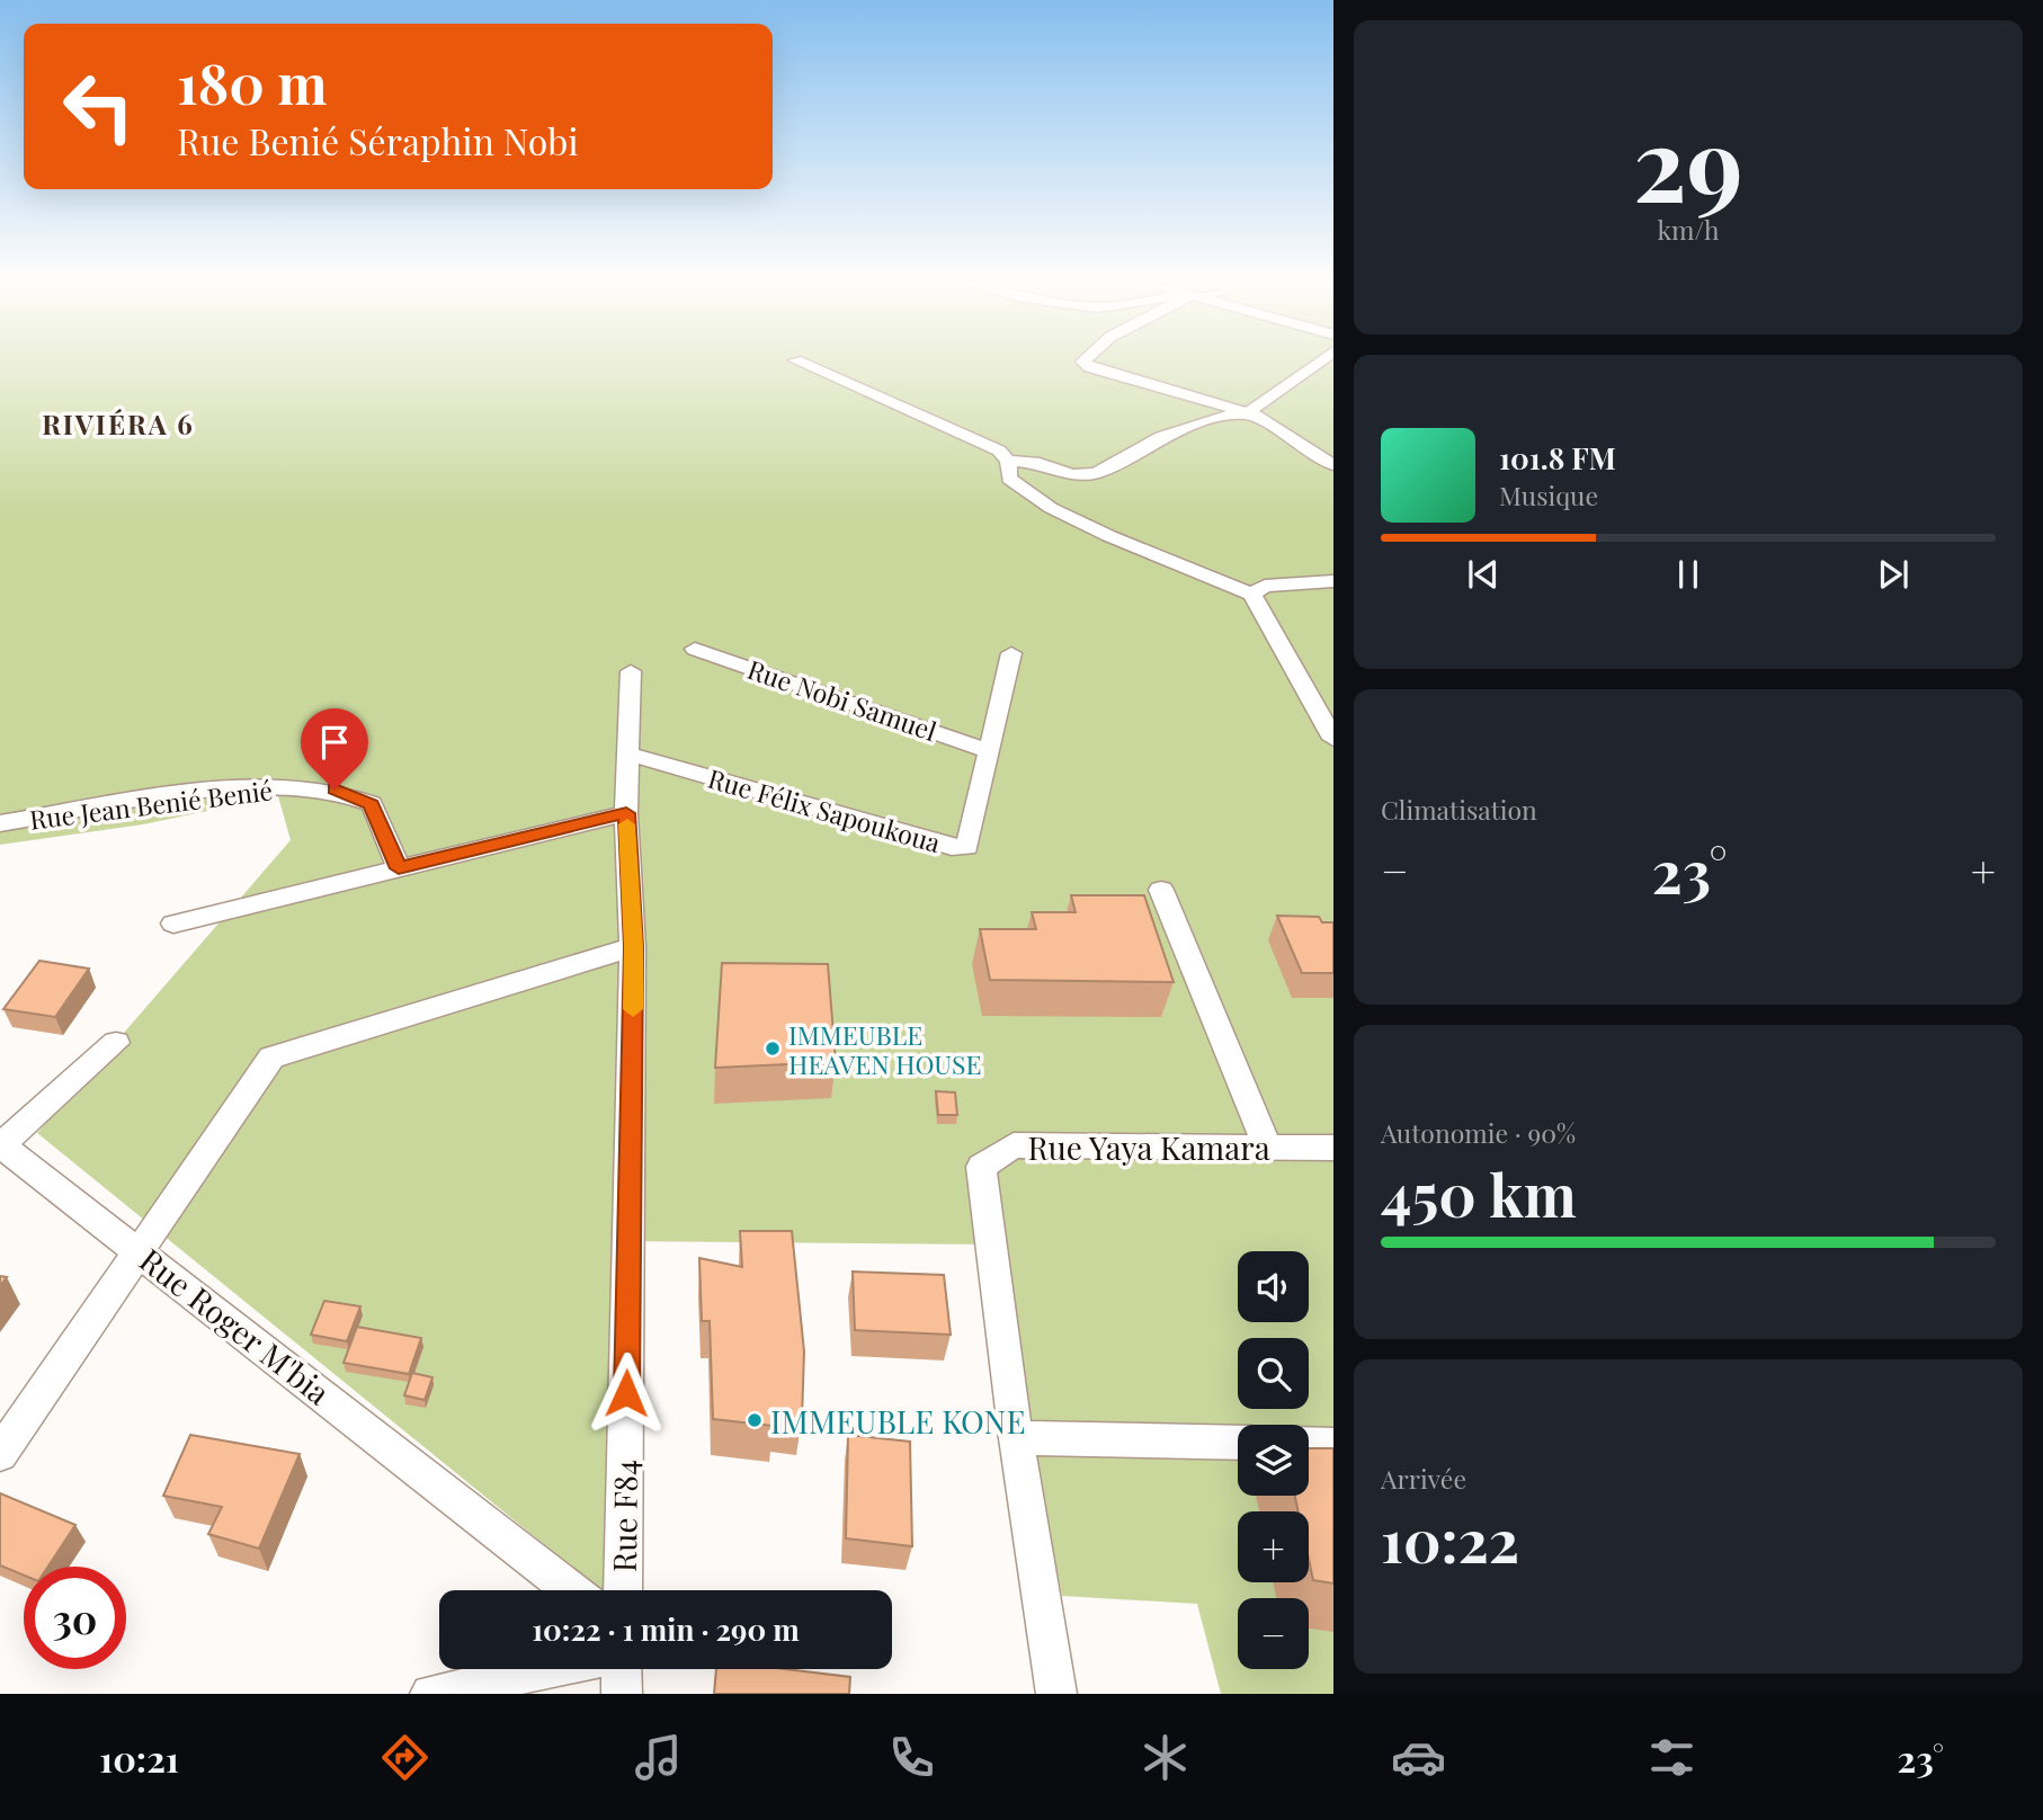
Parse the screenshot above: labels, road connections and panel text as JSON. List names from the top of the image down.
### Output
{
  "streets": {
    "street": [
      "Rue Nobi Samuel",
      "Rue Jean Benié Benié",
      "Rue Félix Sapoukoua",
      "Rue Yaya Kamara",
      "Rue Roger M'bia",
      "Rue F84"
    ]
  },
  "crossings": [
    ["Rue Nobi Samuel", "Rue Félix Sapoukoua"],
    ["Rue Félix Sapoukoua", "Rue F84"]
  ],
  "districts": ["RIVIÉRA 6"],
  "places": ["IMMEUBLE HEAVEN HOUSE", "IMMEUBLE KONE"],
  "page": {
    "tile": [
      ["29", "km/h"],
      "Climatisation",
      ["Autonomie · 90%", "450 km"],
      ["Arrivée", "10:22"]
    ],
    "turn": ["180 m", "Rue Benié Séraphin Nobi"],
    "song": ["101.8 FM", "Musique"],
    "heat": ["−", "23°", "+"],
    "map_buttons": ["+", "−"],
    "limit": "30",
    "trip": "10:22 · 1 min · 290 m",
    "tabs": ["10:21", "23°"]
  }
}
